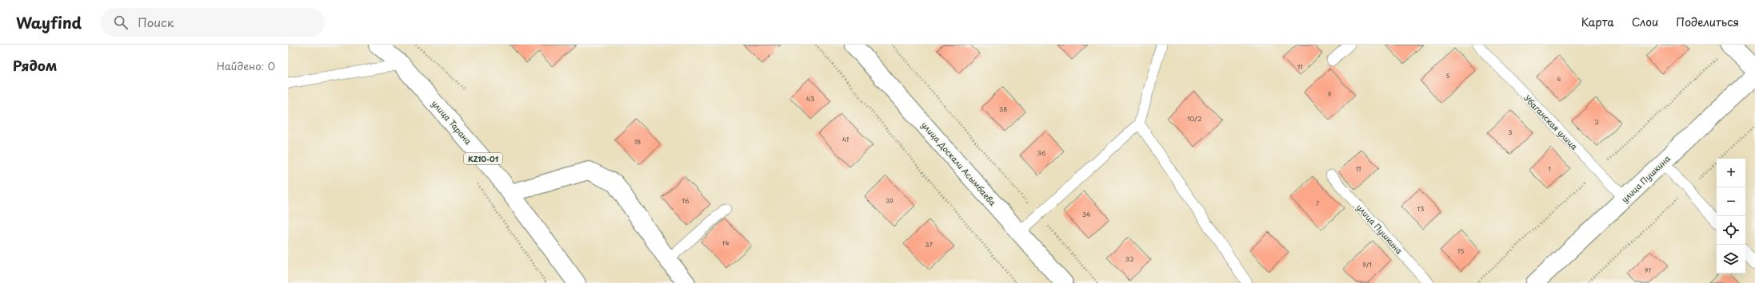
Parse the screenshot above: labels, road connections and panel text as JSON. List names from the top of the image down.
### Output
{
  "streets": {
    "street": [
      "улица Тарана",
      "KZ10-01",
      "улица Доскали Асымбаева",
      "улица Пушкина"
    ],
    "lane": ["Убаганская улица"]
  },
  "crossings": [
    ["Убаганская улица", "улица Пушкина"]
  ],
  "house_numbers": [
    "11",
    "5",
    "4",
    "9",
    "43",
    "38",
    "10/2",
    "2",
    "3",
    "41",
    "18",
    "36",
    "11",
    "1",
    "16",
    "39",
    "7",
    "13",
    "34",
    "14",
    "37",
    "15",
    "32",
    "9/1",
    "91"
  ],
  "page": {
    "header": "Wayfind",
    "search": "Поиск",
    "nav": ["Карта", "Слои", "Поделиться"],
    "heading": ["Рядом", "Найдено: 0"],
    "map_buttons": ["+", "−"]
  }
}
